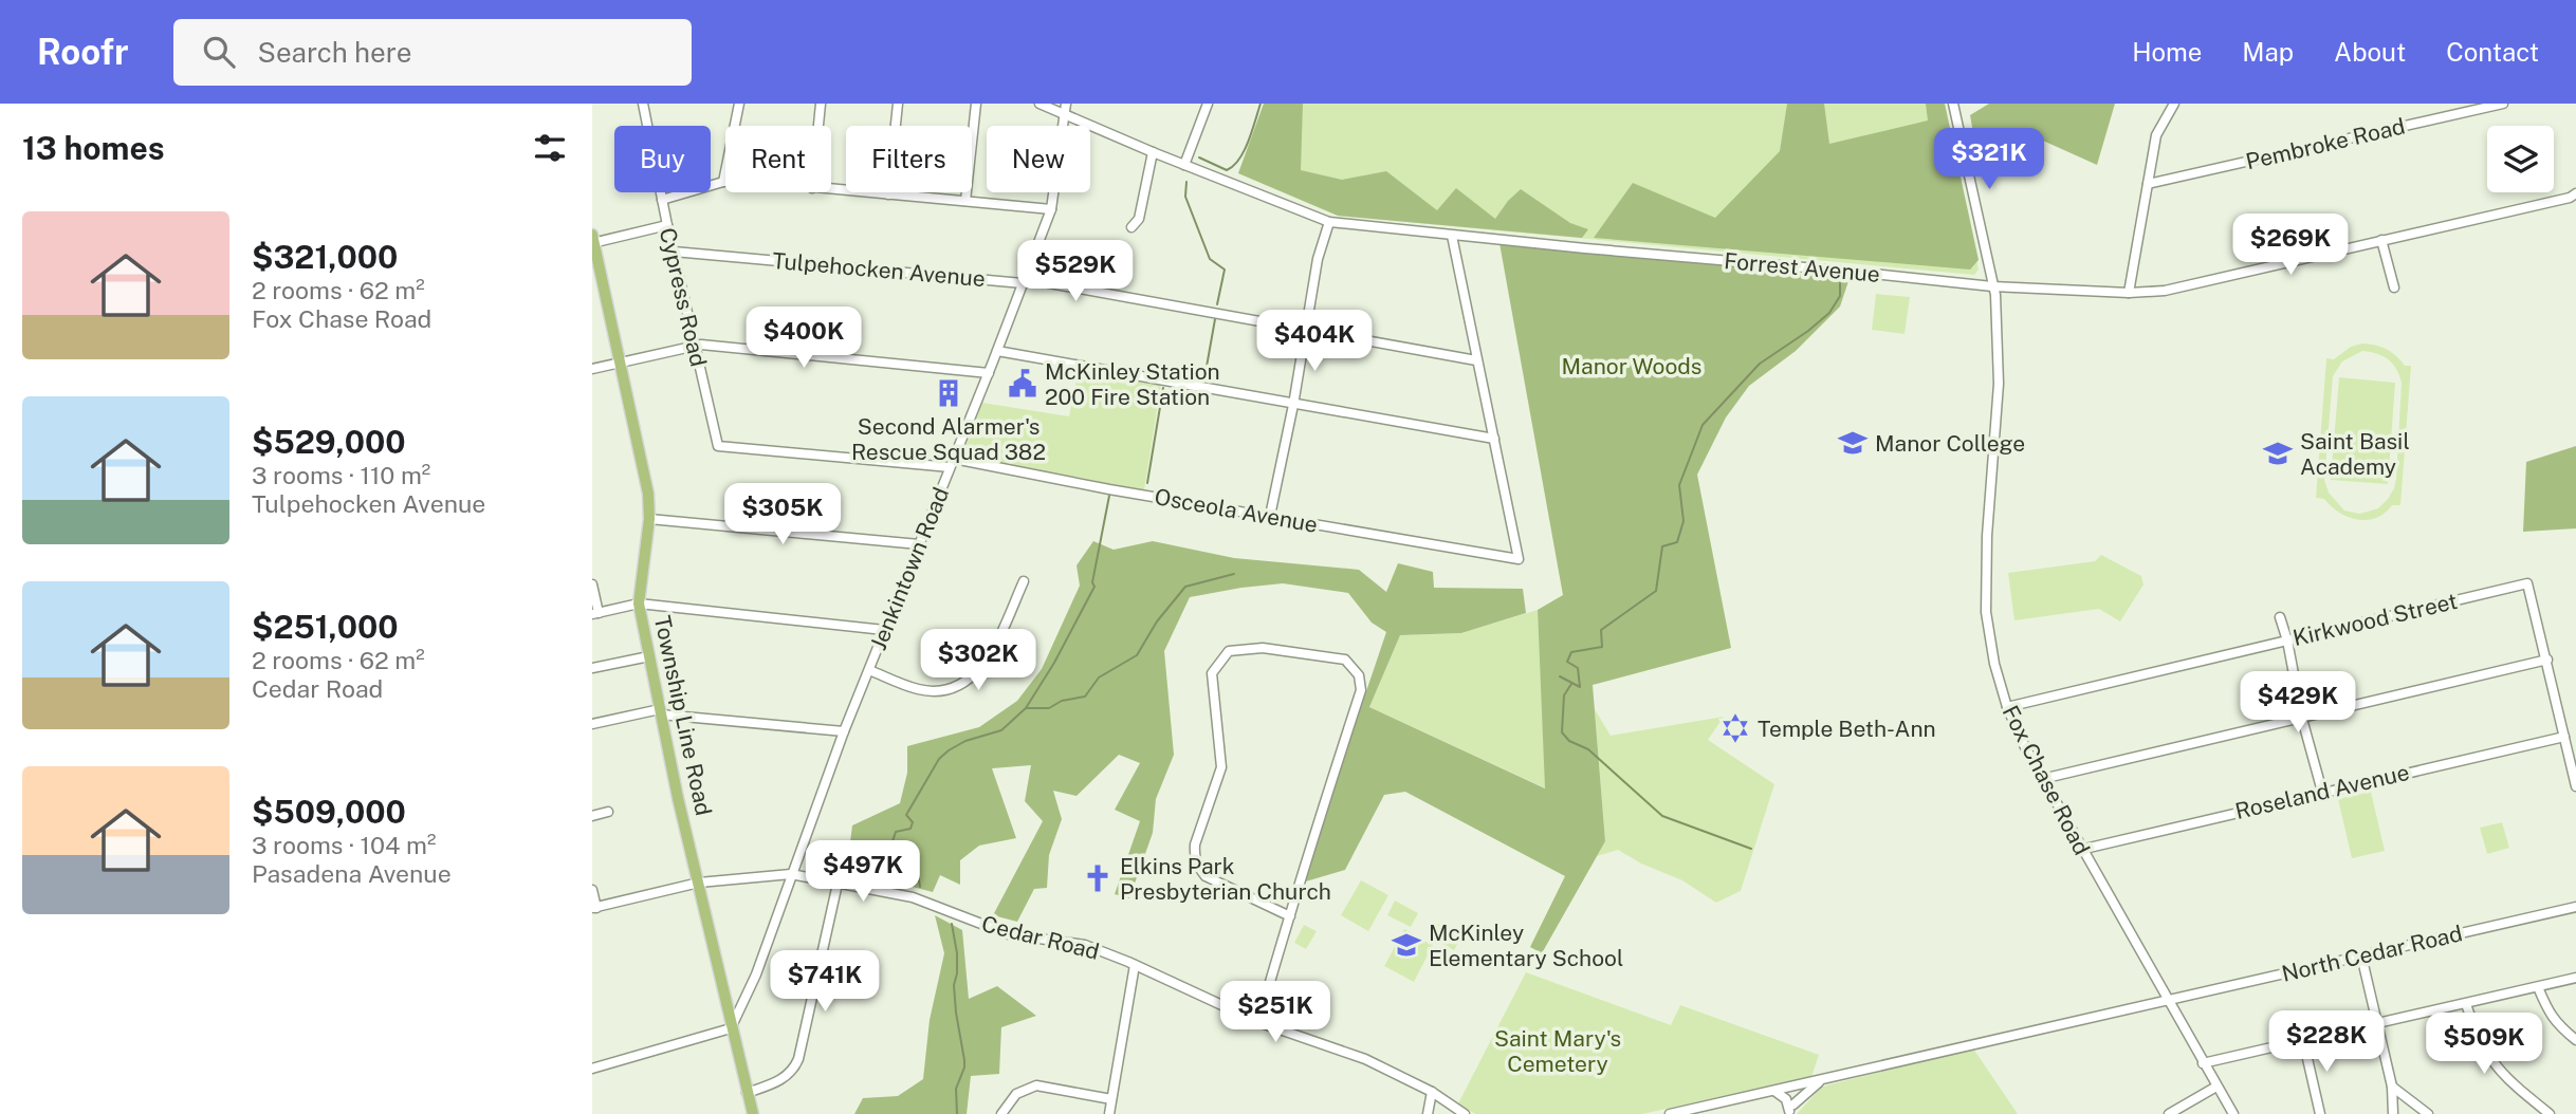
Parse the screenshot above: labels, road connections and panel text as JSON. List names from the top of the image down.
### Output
{
  "streets": {
    "main road": ["Township Line Road"],
    "street": [
      "Pembroke Road",
      "Forrest Avenue",
      "Tulpehocken Avenue",
      "Cypress Road",
      "Osceola Avenue",
      "Jenkintown Road",
      "Kirkwood Street",
      "Fox Chase Road",
      "Roseland Avenue",
      "Cedar Road",
      "North Cedar Road"
    ]
  },
  "crossings": [
    ["Forrest Avenue", "Jenkintown Road"],
    ["Forrest Avenue", "Fox Chase Road"],
    ["Tulpehocken Avenue", "Cypress Road"],
    ["Tulpehocken Avenue", "Jenkintown Road"],
    ["Cypress Road", "Osceola Avenue"],
    ["Osceola Avenue", "Jenkintown Road"],
    ["Jenkintown Road", "Township Line Road"],
    ["Jenkintown Road", "Cedar Road"],
    ["Kirkwood Street", "Fox Chase Road"],
    ["Township Line Road", "Cedar Road"],
    ["Fox Chase Road", "Roseland Avenue"],
    ["Fox Chase Road", "North Cedar Road"]
  ],
  "parks": ["Manor Woods", "Saint Mary's Cemetery"],
  "places": {
    "public building": ["McKinley Station 200 Fire Station"],
    "building": ["Second Alarmer's Rescue Squad 382"],
    "school or university": ["Manor College", "Saint Basil Academy", "McKinley Elementary School"],
    "synagogue": ["Temple Beth-Ann"],
    "church": ["Elkins Park Presbyterian Church"]
  },
  "page": {
    "header": "Roofr",
    "search": "Search here",
    "nav": [
      "Home",
      "Map",
      "About",
      "Contact"
    ],
    "heading": "13 homes",
    "chip": [
      "Buy",
      "Rent",
      "Filters",
      "New"
    ],
    "price": [
      "$321K",
      "$269K",
      "$529K",
      "$400K",
      "$404K",
      "$305K",
      "$302K",
      "$429K",
      "$497K",
      "$741K",
      "$251K",
      "$228K",
      "$509K"
    ],
    "list": [
      {
        "name": "$321,000",
        "note": "2 rooms · 62 m² · Fox Chase Road"
      },
      {
        "name": "$529,000",
        "note": "3 rooms · 110 m² · Tulpehocken Avenue"
      },
      {
        "name": "$251,000",
        "note": "2 rooms · 62 m² · Cedar Road"
      },
      {
        "name": "$509,000",
        "note": "3 rooms · 104 m² · Pasadena Avenue"
      }
    ]
  }
}
